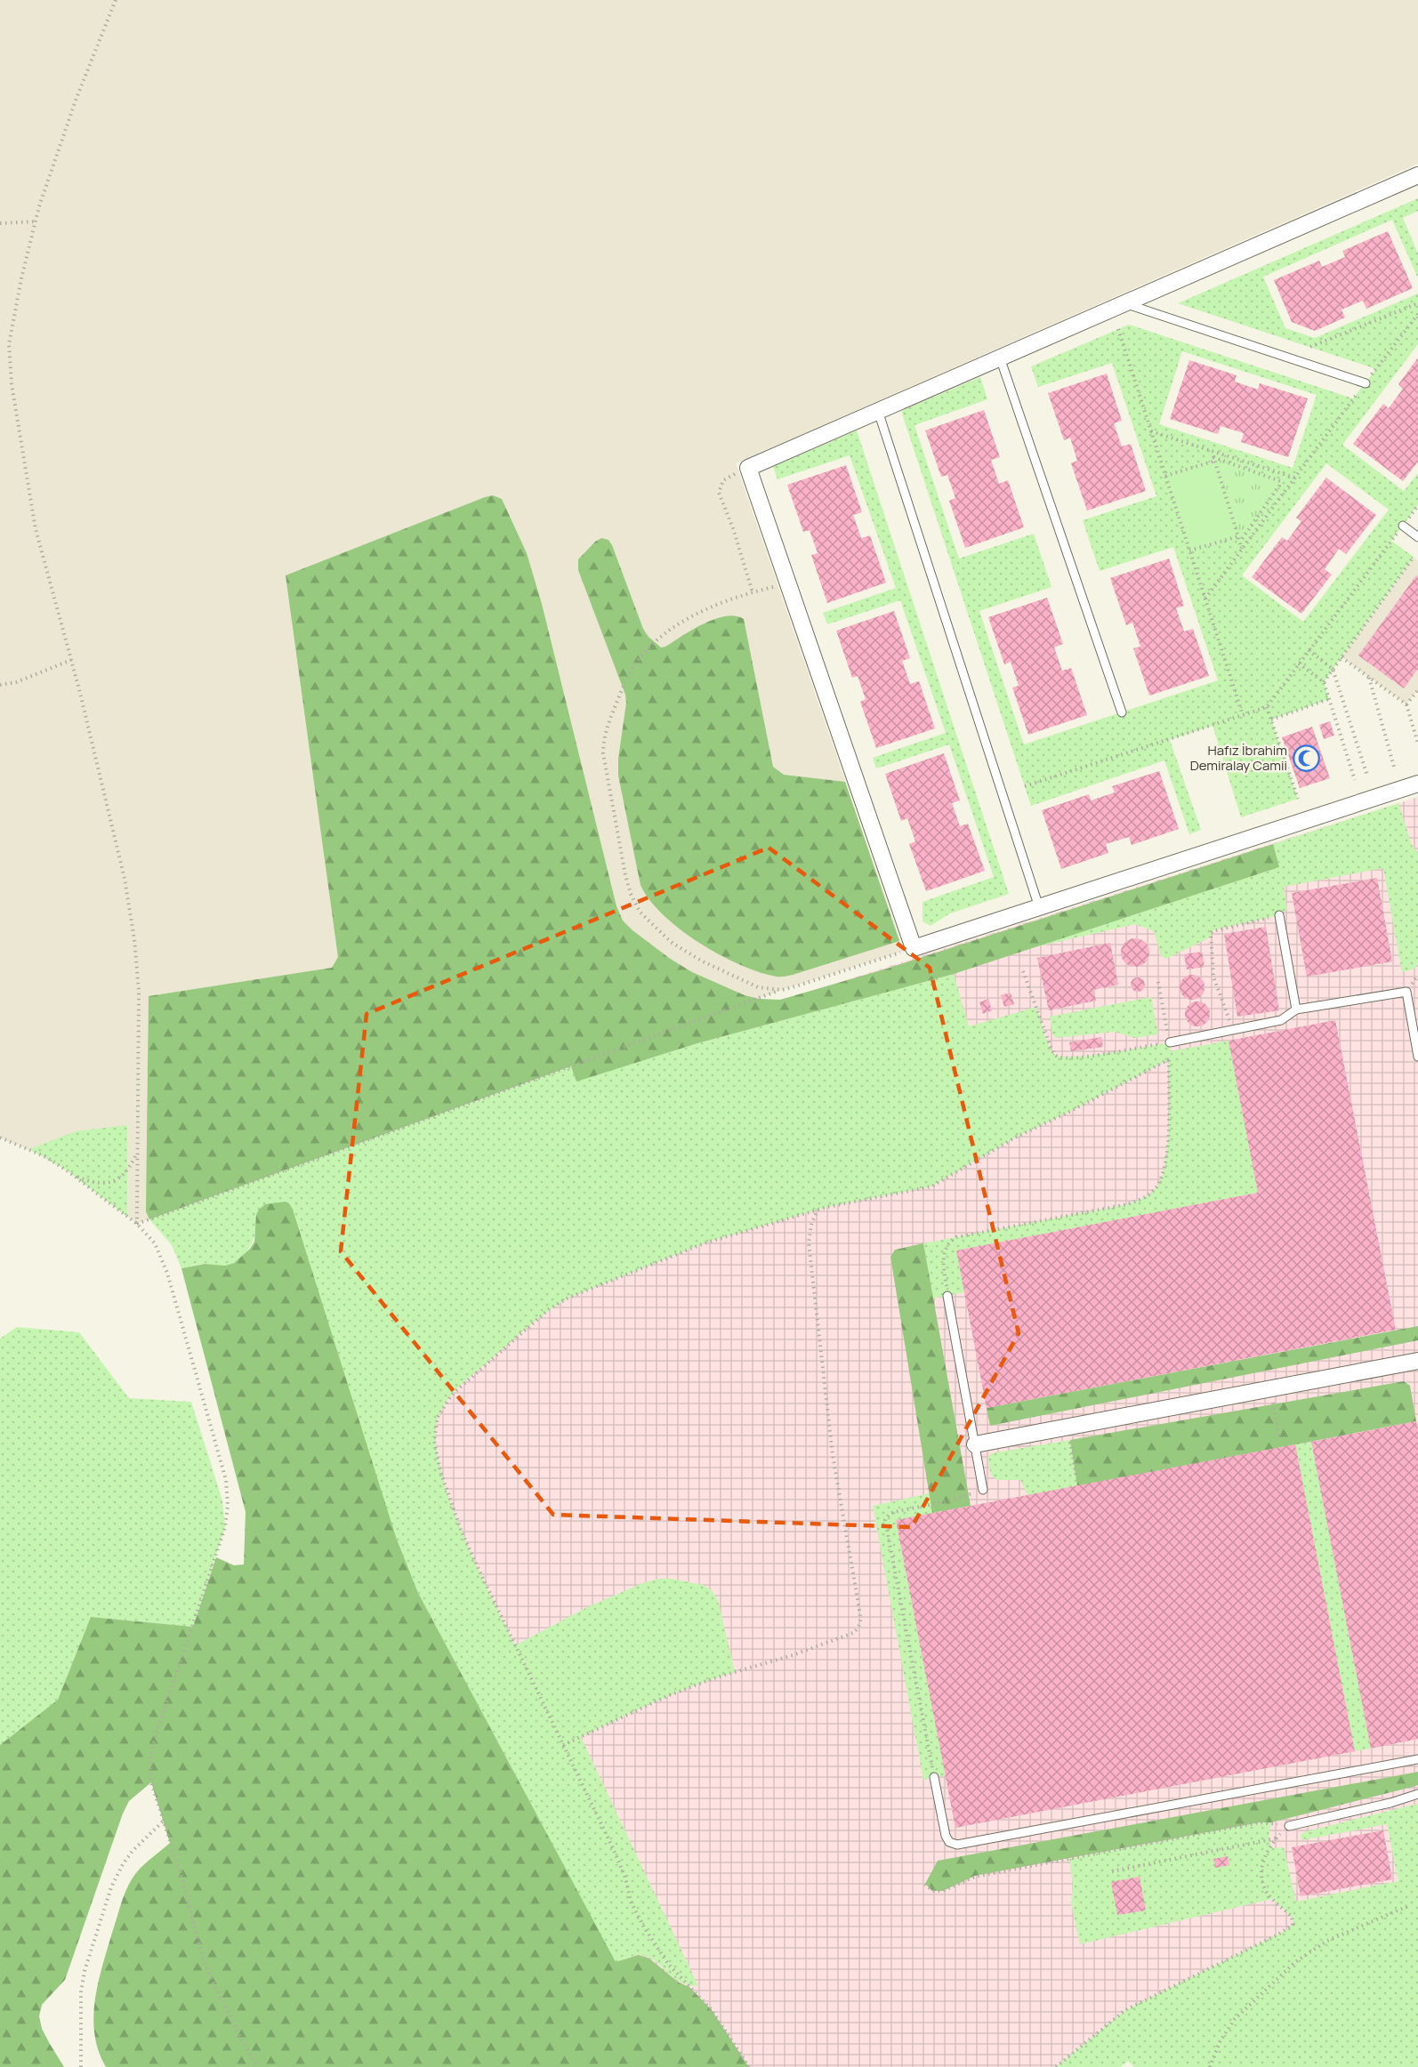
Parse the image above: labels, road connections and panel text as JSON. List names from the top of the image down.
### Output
{
  "places": {
    "mosque": ["Hafız İbrahim Demiralay Camii"]
  }
}
